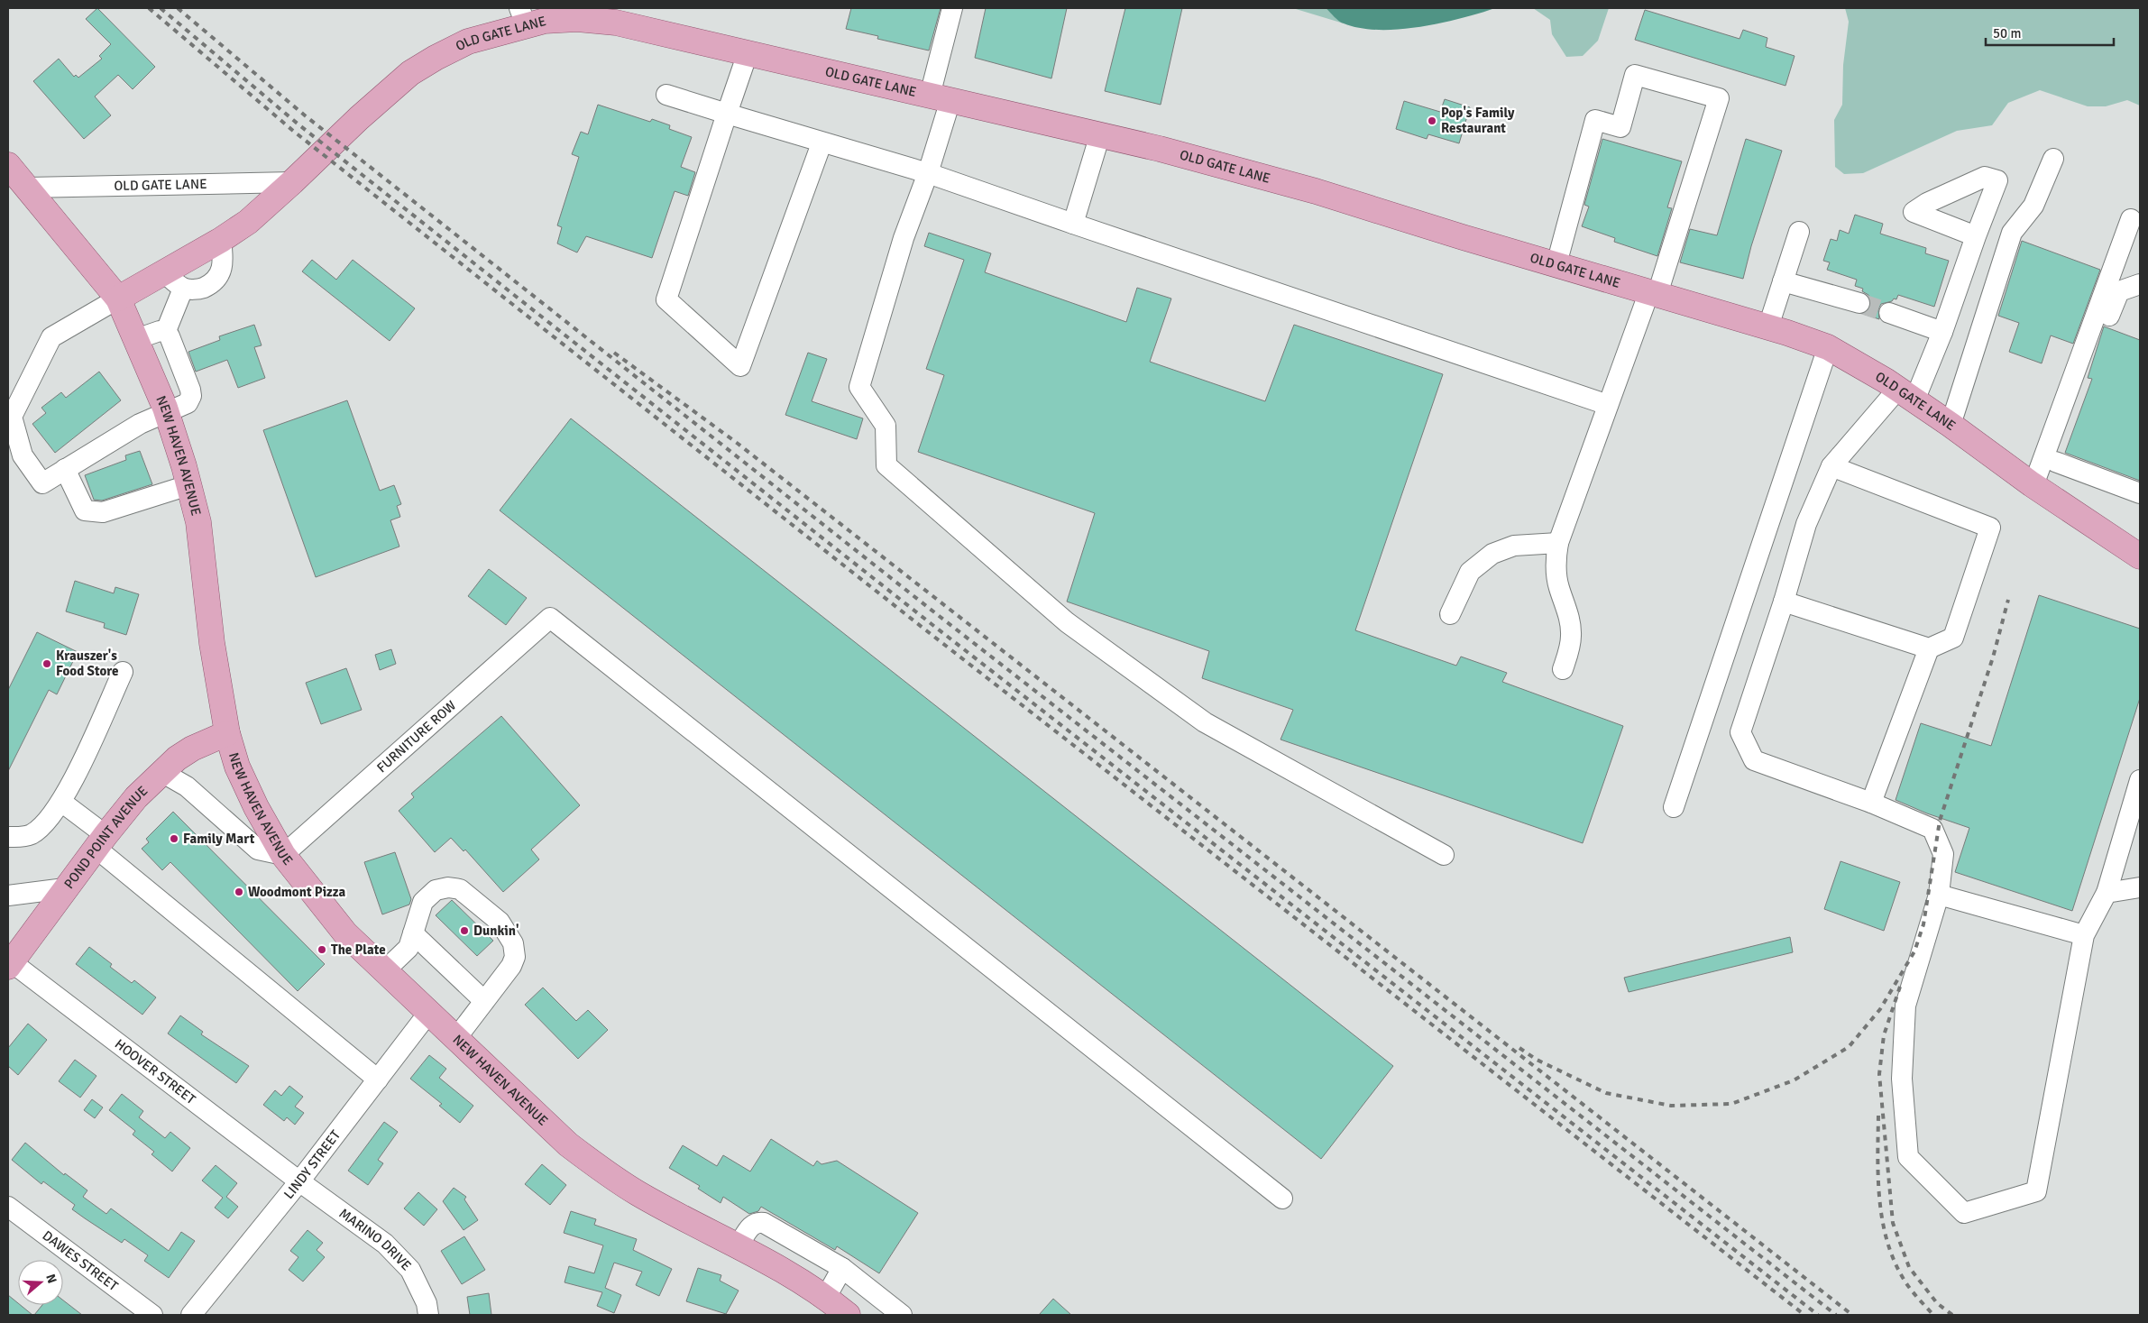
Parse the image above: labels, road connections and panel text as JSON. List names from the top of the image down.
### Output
{
  "streets": {
    "main road": ["OLD GATE LANE", "NEW HAVEN AVENUE", "POND POINT AVENUE"],
    "street": [
      "FURNITURE ROW",
      "HOOVER STREET",
      "LINDY STREET",
      "MARINO DRIVE",
      "DAWES STREET"
    ]
  },
  "crossings": [
    ["OLD GATE LANE", "NEW HAVEN AVENUE"],
    ["NEW HAVEN AVENUE", "FURNITURE ROW"],
    ["NEW HAVEN AVENUE", "POND POINT AVENUE"],
    ["NEW HAVEN AVENUE", "LINDY STREET"],
    ["POND POINT AVENUE", "HOOVER STREET"],
    ["HOOVER STREET", "LINDY STREET"],
    ["HOOVER STREET", "MARINO DRIVE"],
    ["LINDY STREET", "MARINO DRIVE"]
  ],
  "places": [
    "Pop's Family Restaurant",
    "Krauszer's Food Store",
    "Family Mart",
    "Woodmont Pizza",
    "Dunkin'",
    "The Plate"
  ],
  "scale_bar": "50 m",
  "north": "right"
}
